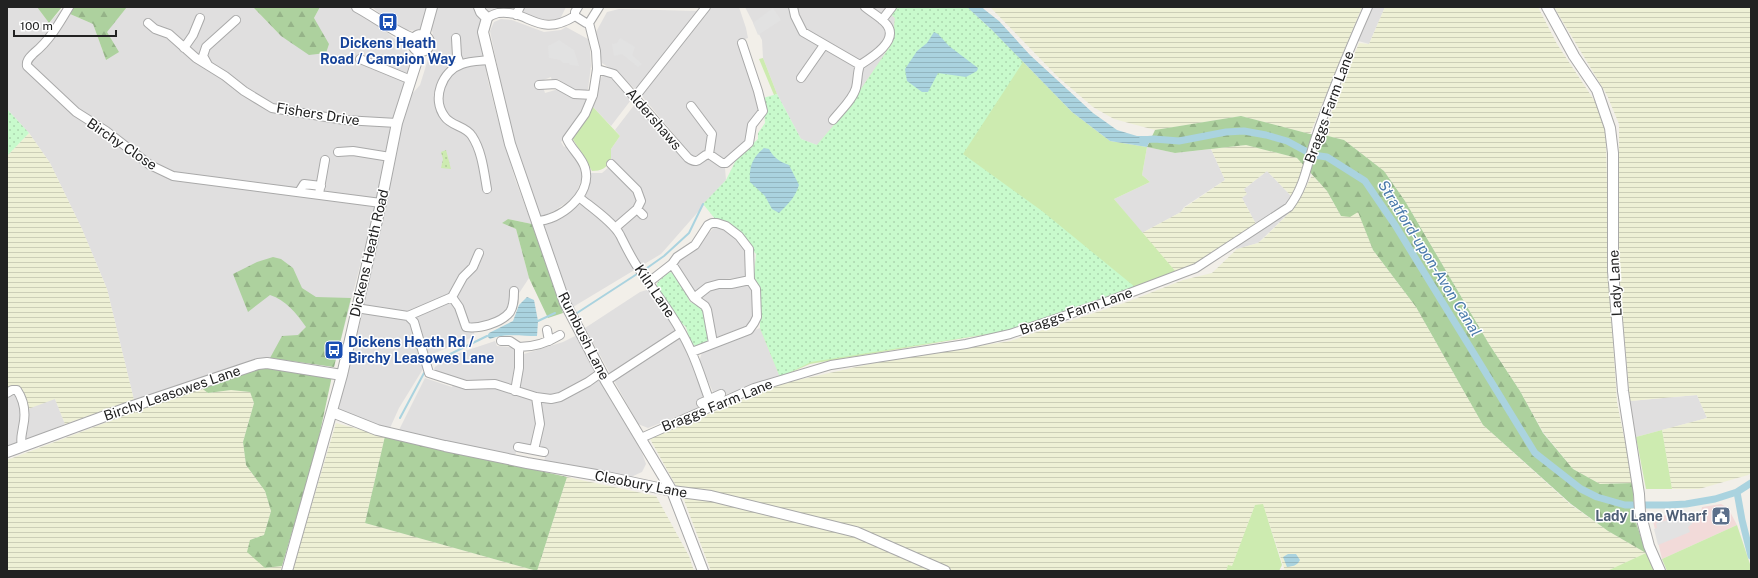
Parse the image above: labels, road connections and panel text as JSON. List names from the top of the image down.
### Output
{
  "streets": {
    "street": [
      "Braggs Farm Lane",
      "Fishers Drive",
      "Aldershaws",
      "Birchy Close",
      "Dickens Heath Road",
      "Lady Lane",
      "Kiln Lane",
      "Rumbush Lane",
      "Birchy Leasowes Lane",
      "Cleobury Lane"
    ]
  },
  "crossings": [
    ["Braggs Farm Lane", "Rumbush Lane"],
    ["Fishers Drive", "Dickens Heath Road"],
    ["Birchy Close", "Dickens Heath Road"],
    ["Dickens Heath Road", "Birchy Leasowes Lane"],
    ["Dickens Heath Road", "Cleobury Lane"],
    ["Rumbush Lane", "Cleobury Lane"]
  ],
  "water": ["Stratford-upon-Avon Canal"],
  "places": {
    "bus stop": ["Dickens Heath Road / Campion Way", "Dickens Heath Rd / Birchy Leasowes Lane"],
    "public building": ["Lady Lane Wharf"]
  },
  "scale_bar": "100 m"
}
